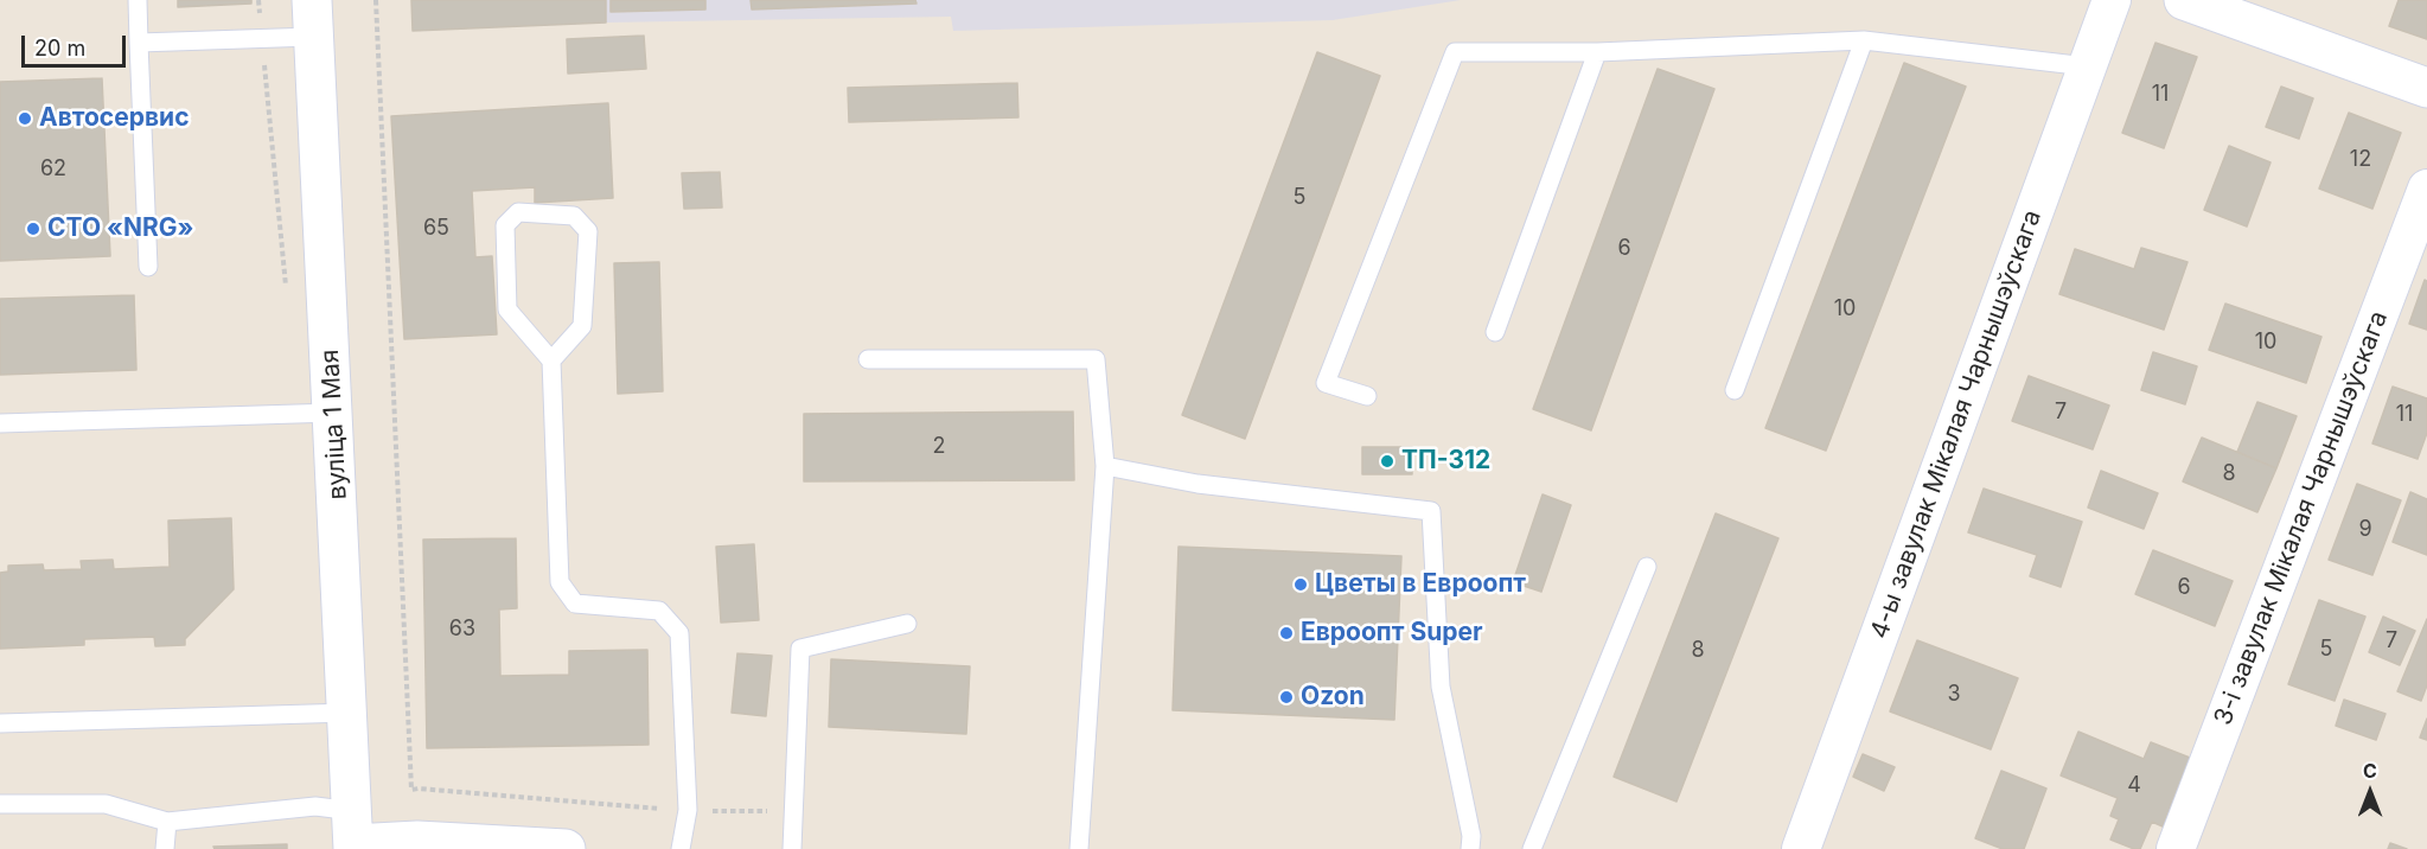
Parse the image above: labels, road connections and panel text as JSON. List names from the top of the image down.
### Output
{
  "streets": {
    "street": ["вуліца 1 Мая", "4-ы завулак Мікалая Чарнышэўскага", "3-і завулак Мікалая Чарнышэўскага"]
  },
  "places": [
    "Автосервис",
    "СТО «NRG»",
    "ТП-312",
    "Цветы в Евроопт",
    "Евроопт Super",
    "Ozon"
  ],
  "house_numbers": [
    "11",
    "12",
    "62",
    "5",
    "65",
    "6",
    "10",
    "10",
    "7",
    "11",
    "2",
    "8",
    "9",
    "6",
    "63",
    "7",
    "5",
    "8",
    "3",
    "4"
  ],
  "scale_bar": "20 m",
  "north": "top"
}
